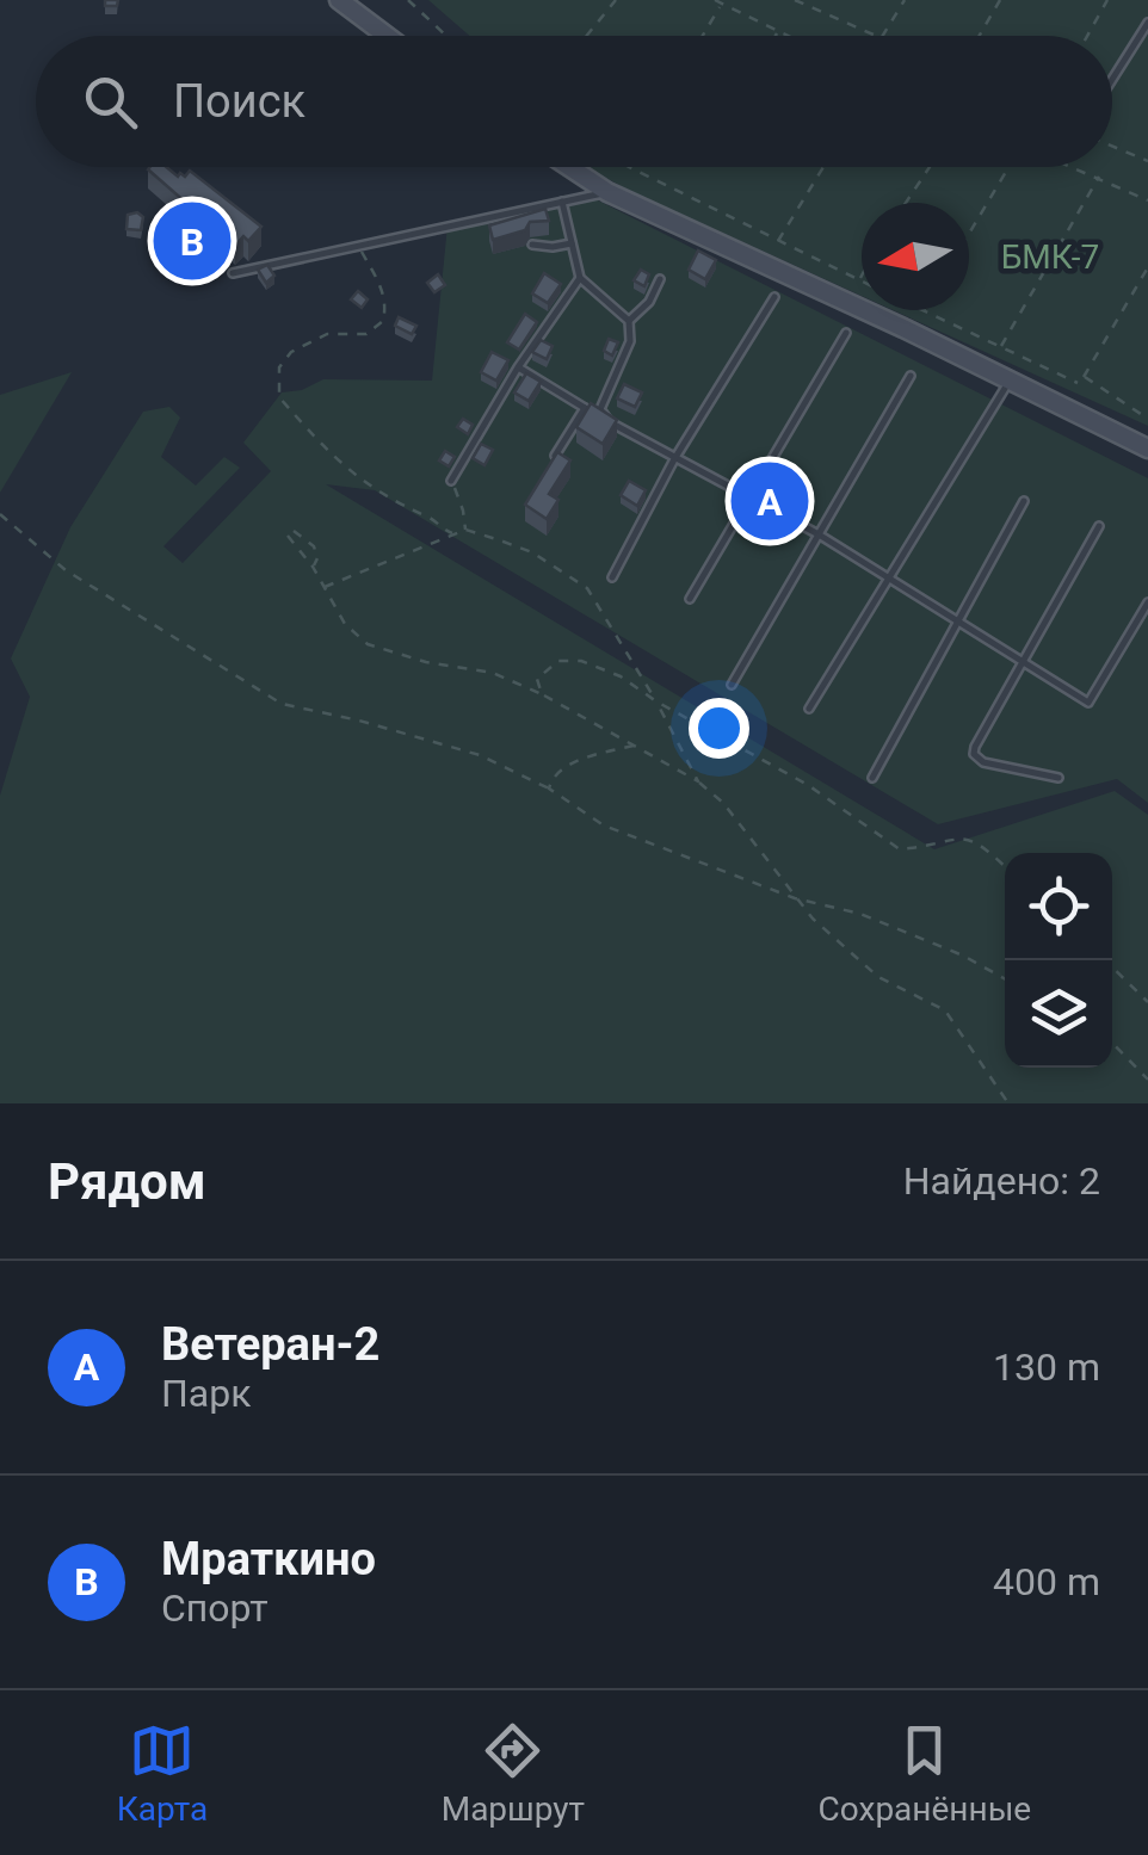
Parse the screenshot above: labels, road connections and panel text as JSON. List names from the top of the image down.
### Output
{
  "parks": ["БМК-7"],
  "north": "left",
  "page": {
    "search": "Поиск",
    "pins": ["B", "A"],
    "heading": ["Рядом", "Найдено: 2"],
    "list": [
      {
        "mark": "A",
        "name": "Ветеран-2",
        "note": "Парк",
        "value": "130 m"
      },
      {
        "mark": "B",
        "name": "Мраткино",
        "note": "Спорт",
        "value": "400 m"
      }
    ],
    "nav": ["Карта", "Маршрут", "Сохранённые"]
  }
}
